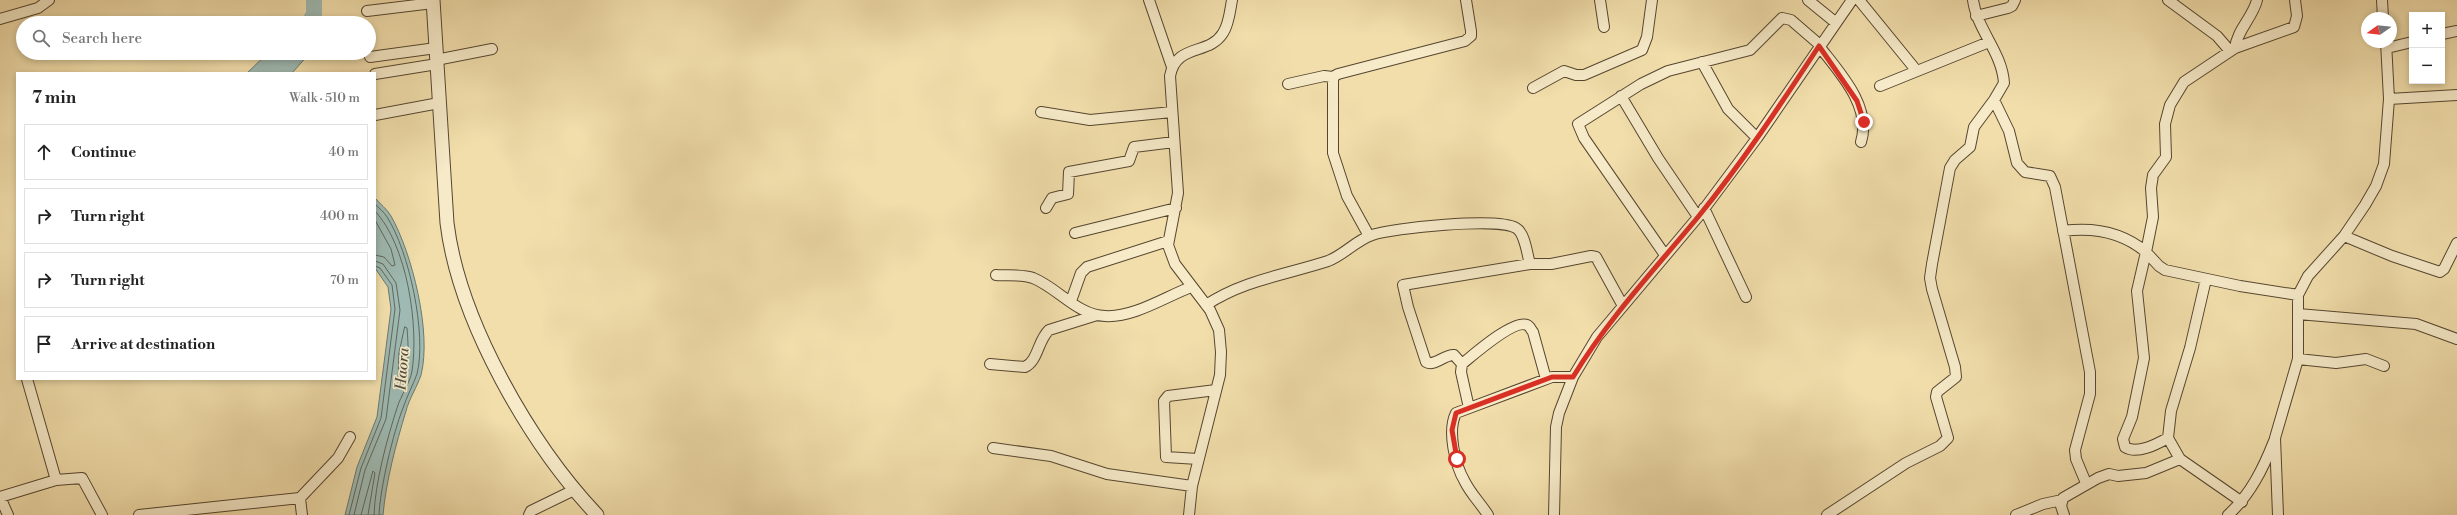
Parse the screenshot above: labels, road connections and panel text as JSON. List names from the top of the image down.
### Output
{
  "water": ["Haora"],
  "north": "left",
  "page": {
    "map_buttons": ["+", "−"],
    "search": "Search here",
    "heading": ["7 min", "Walk · 510 m"],
    "list": [
      ["Continue", "40 m"],
      ["Turn right", "400 m"],
      ["Turn right", "70 m"],
      "Arrive at destination"
    ]
  }
}
